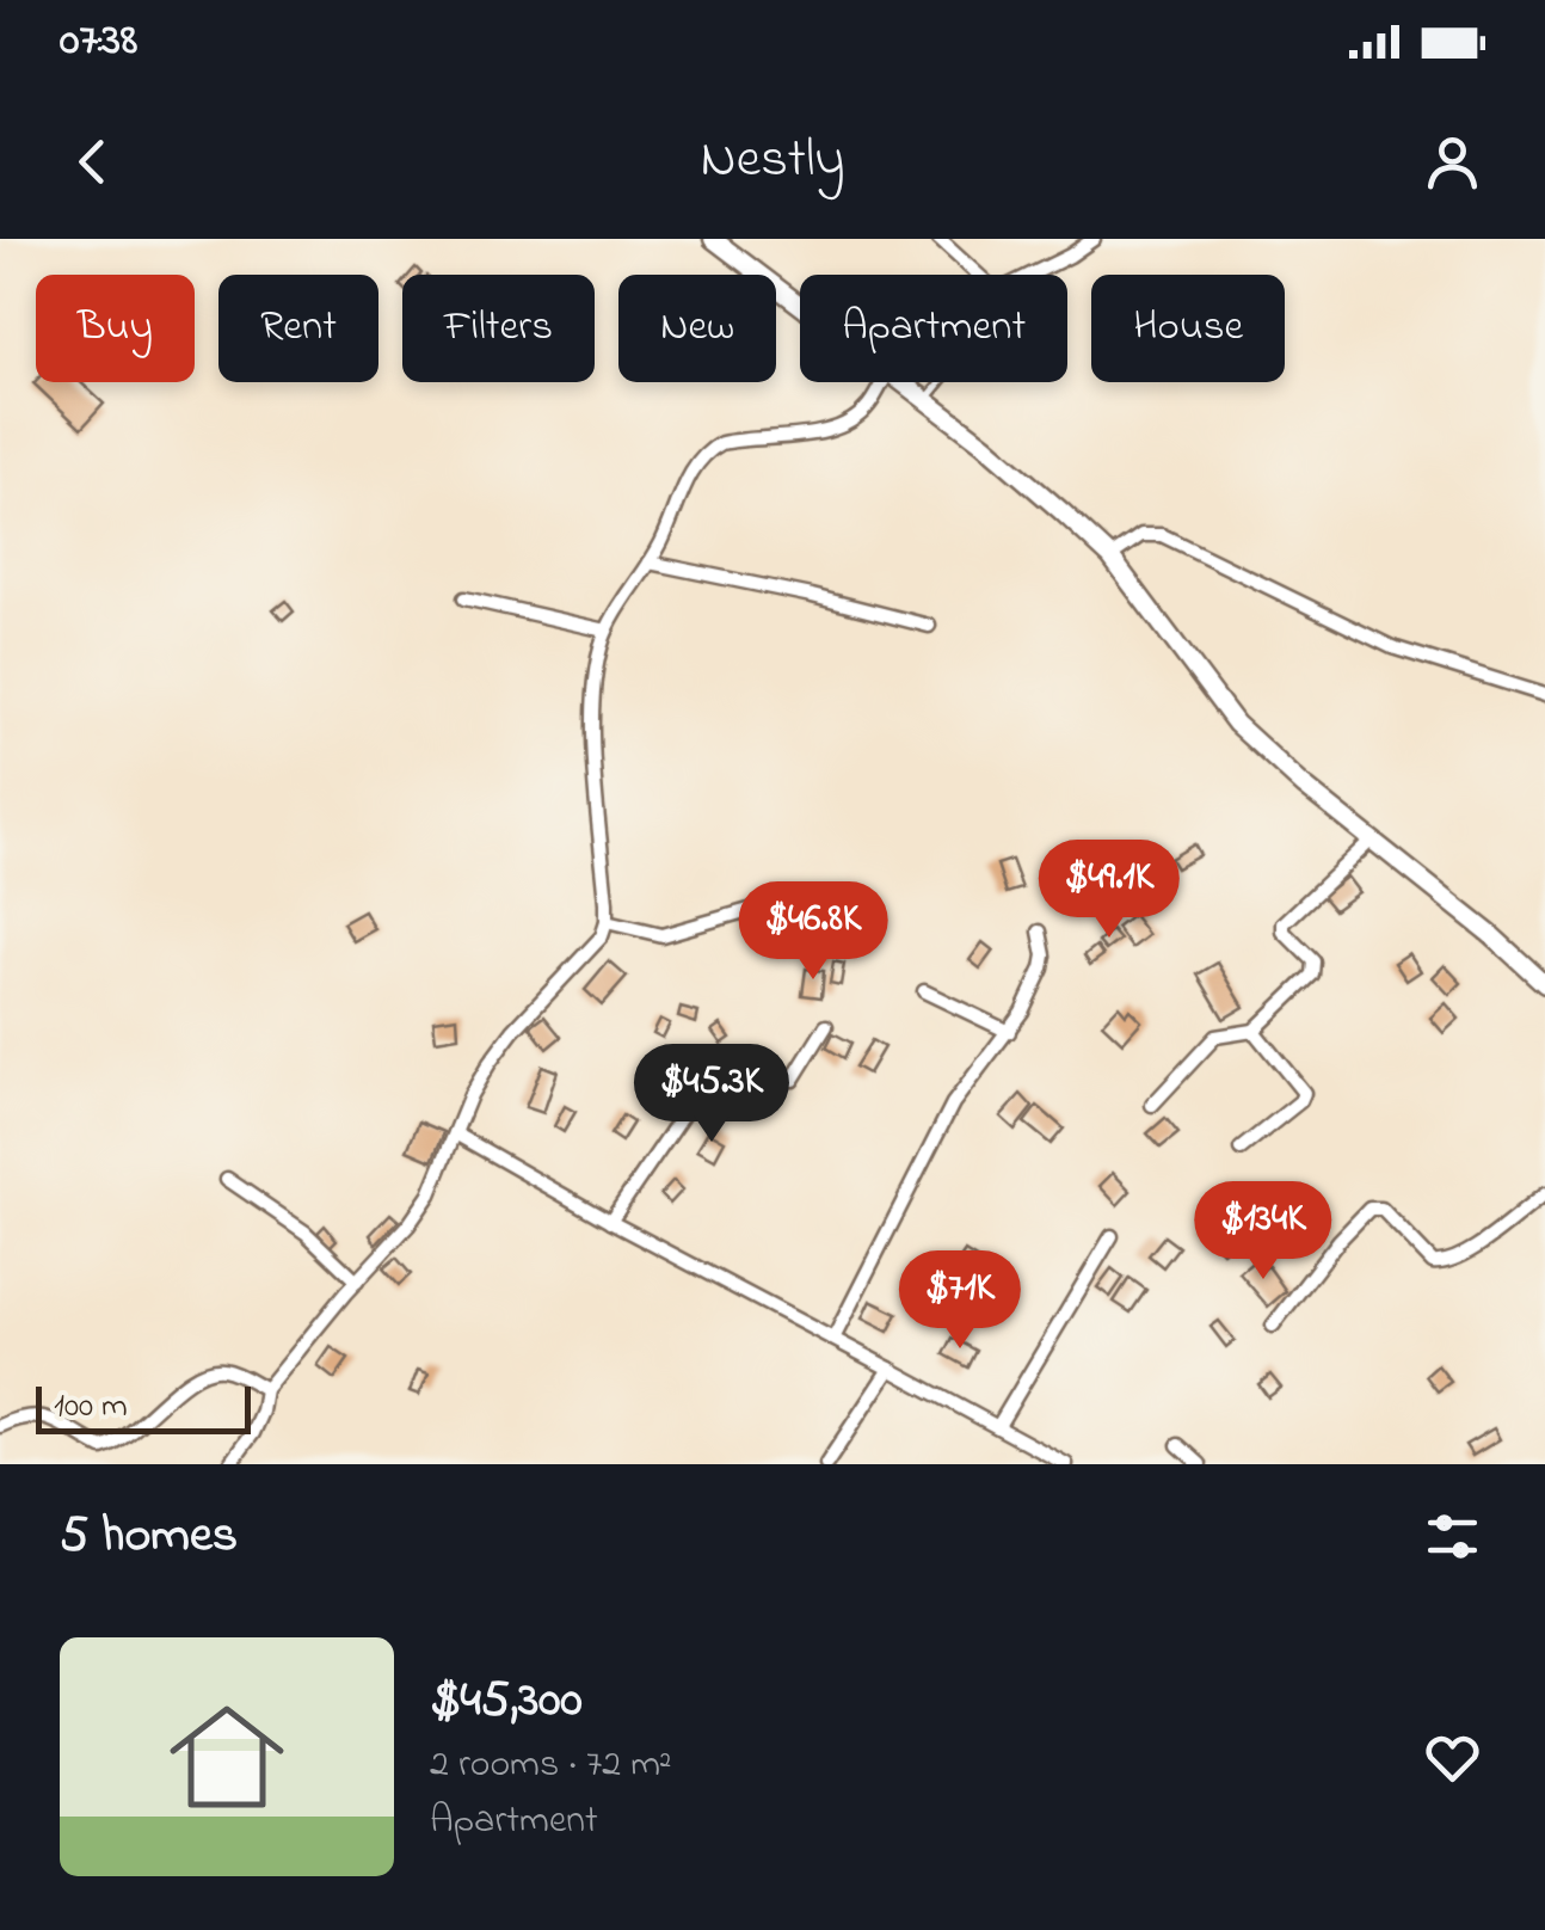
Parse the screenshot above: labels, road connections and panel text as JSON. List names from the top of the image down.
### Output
{
  "scale_bar": "100 m",
  "page": {
    "status": "07:38",
    "header": "Nestly",
    "chip": [
      "Buy",
      "Rent",
      "Filters",
      "New",
      "Apartment",
      "House"
    ],
    "price": [
      "$49.1K",
      "$46.8K",
      "$45.3K",
      "$134K",
      "$71K"
    ],
    "scale": "100 m",
    "heading": "5 homes",
    "list": [
      {
        "name": "$45,300",
        "note": "2 rooms · 72 m² · Apartment"
      }
    ]
  }
}
